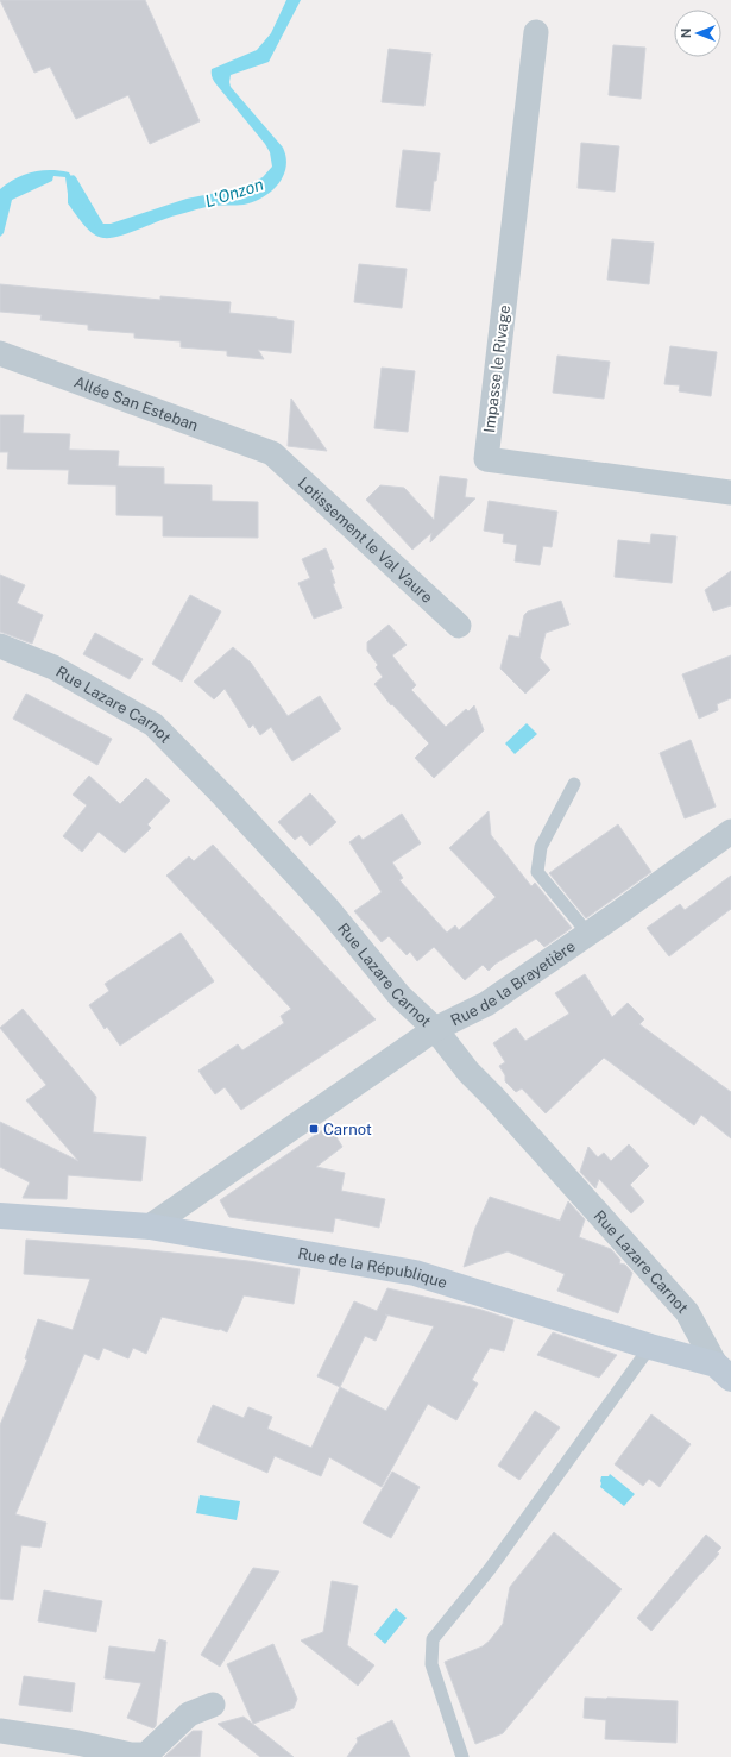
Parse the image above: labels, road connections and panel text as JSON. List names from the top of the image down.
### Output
{
  "streets": {
    "main road": ["Rue de la République"],
    "street": [
      "Impasse le Rivage",
      "Allée San Esteban",
      "Lotissement le Val Vaure",
      "Rue Lazare Carnot",
      "Rue de la Brayetière"
    ]
  },
  "crossings": [
    ["Allée San Esteban", "Lotissement le Val Vaure"],
    ["Rue Lazare Carnot", "Rue de la Brayetière"],
    ["Rue Lazare Carnot", "Rue de la République"],
    ["Rue de la Brayetière", "Rue de la République"]
  ],
  "water": ["L'Onzon"],
  "places": {
    "transit": ["Carnot"]
  },
  "north": "left"
}
